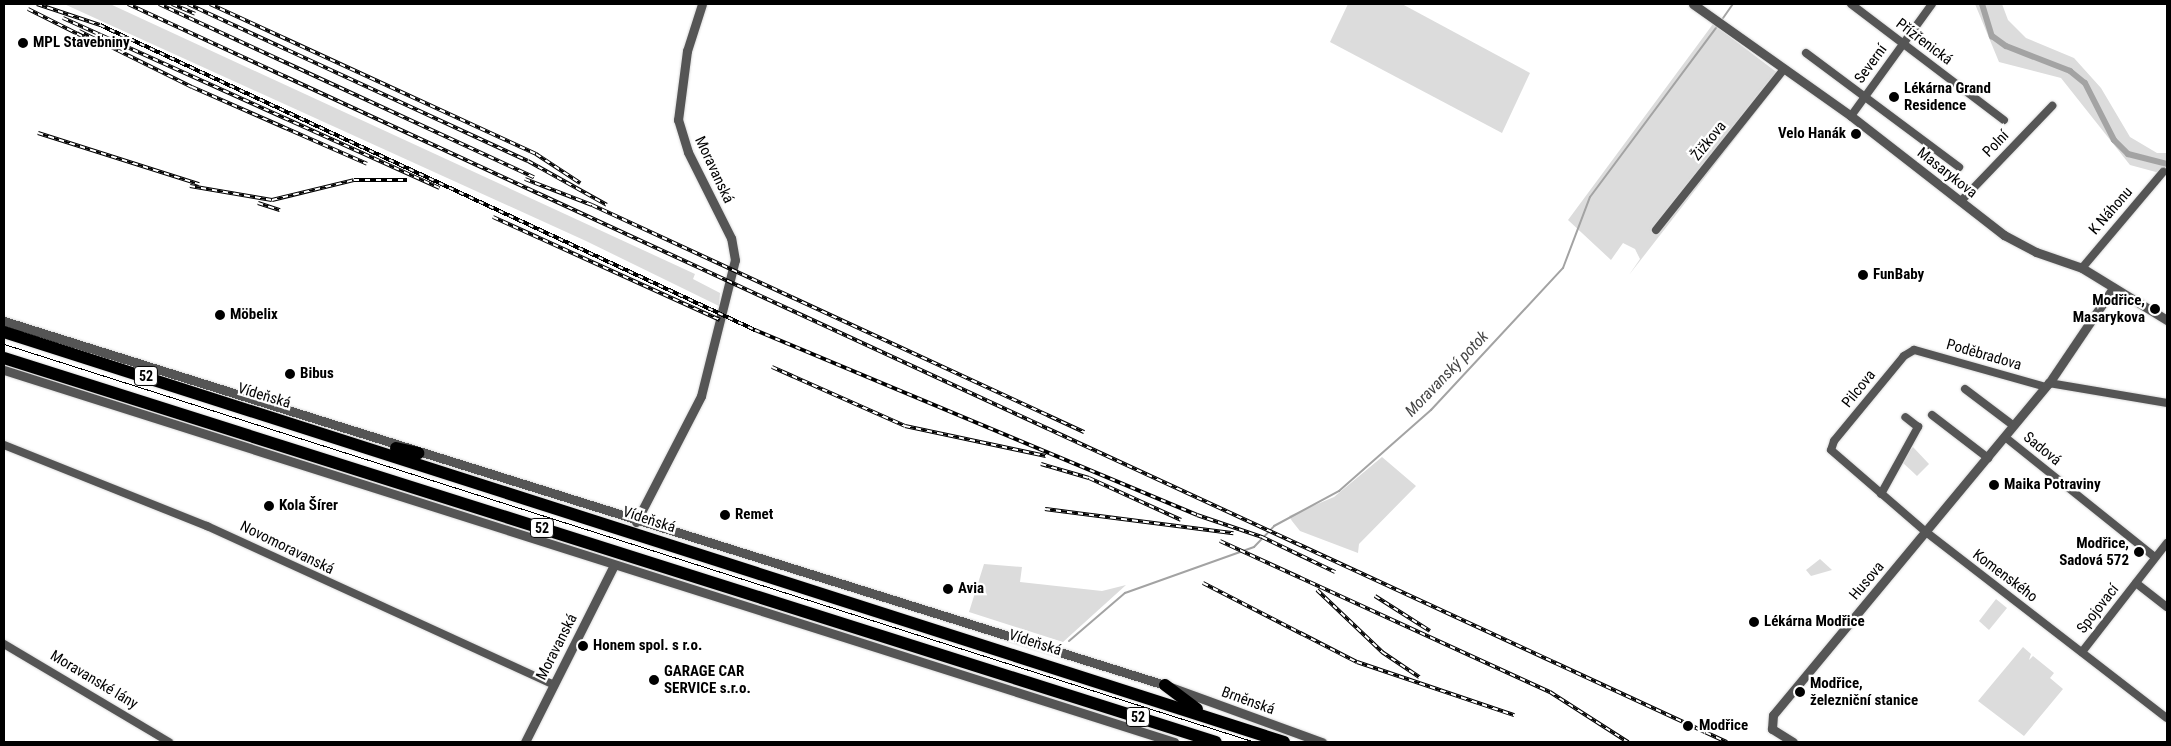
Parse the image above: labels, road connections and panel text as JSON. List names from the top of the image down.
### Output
{
  "streets": {
    "highway": ["52", "Vídeňská"],
    "street": [
      "Přízřenická",
      "Severní",
      "Žižkova",
      "Polní",
      "Moravanská",
      "Masarykova",
      "K Náhonu",
      "Poděbradova",
      "Pilcova",
      "Sadová",
      "Novomoravanská",
      "Komenského",
      "Husova",
      "Spojovací",
      "Moravanské lány",
      "Brněnská"
    ]
  },
  "crossings": [
    ["Přízřenická", "Severní"],
    ["Severní", "Masarykova"],
    ["Žižkova", "Masarykova"],
    ["Polní", "Masarykova"],
    ["Moravanská", "Vídeňská"],
    ["Moravanská", "Novomoravanská"],
    ["Masarykova", "K Náhonu"],
    ["Masarykova", "Husova"],
    ["Poděbradova", "Pilcova"],
    ["Poděbradova", "Husova"],
    ["Pilcova", "Komenského"],
    ["Vídeňská", "Brněnská"],
    ["Sadová", "Husova"],
    ["Komenského", "Husova"],
    ["Komenského", "Spojovací"]
  ],
  "water": ["Moravanský potok"],
  "places": [
    "MPL Stavebniny",
    "Lékárna Grand Residence",
    "Velo Hanák",
    "FunBaby",
    "Modřice, Masarykova",
    "Möbelix",
    "Bibus",
    "Maika Potraviny",
    "Kola Šírer",
    "Remet",
    "Modřice, Sadová 572",
    "Avia",
    "Lékárna Modřice",
    "Honem spol. s r.o.",
    "GARAGE CAR SERVICE s.r.o.",
    "Modřice, železniční stanice",
    "Modřice"
  ]
}
